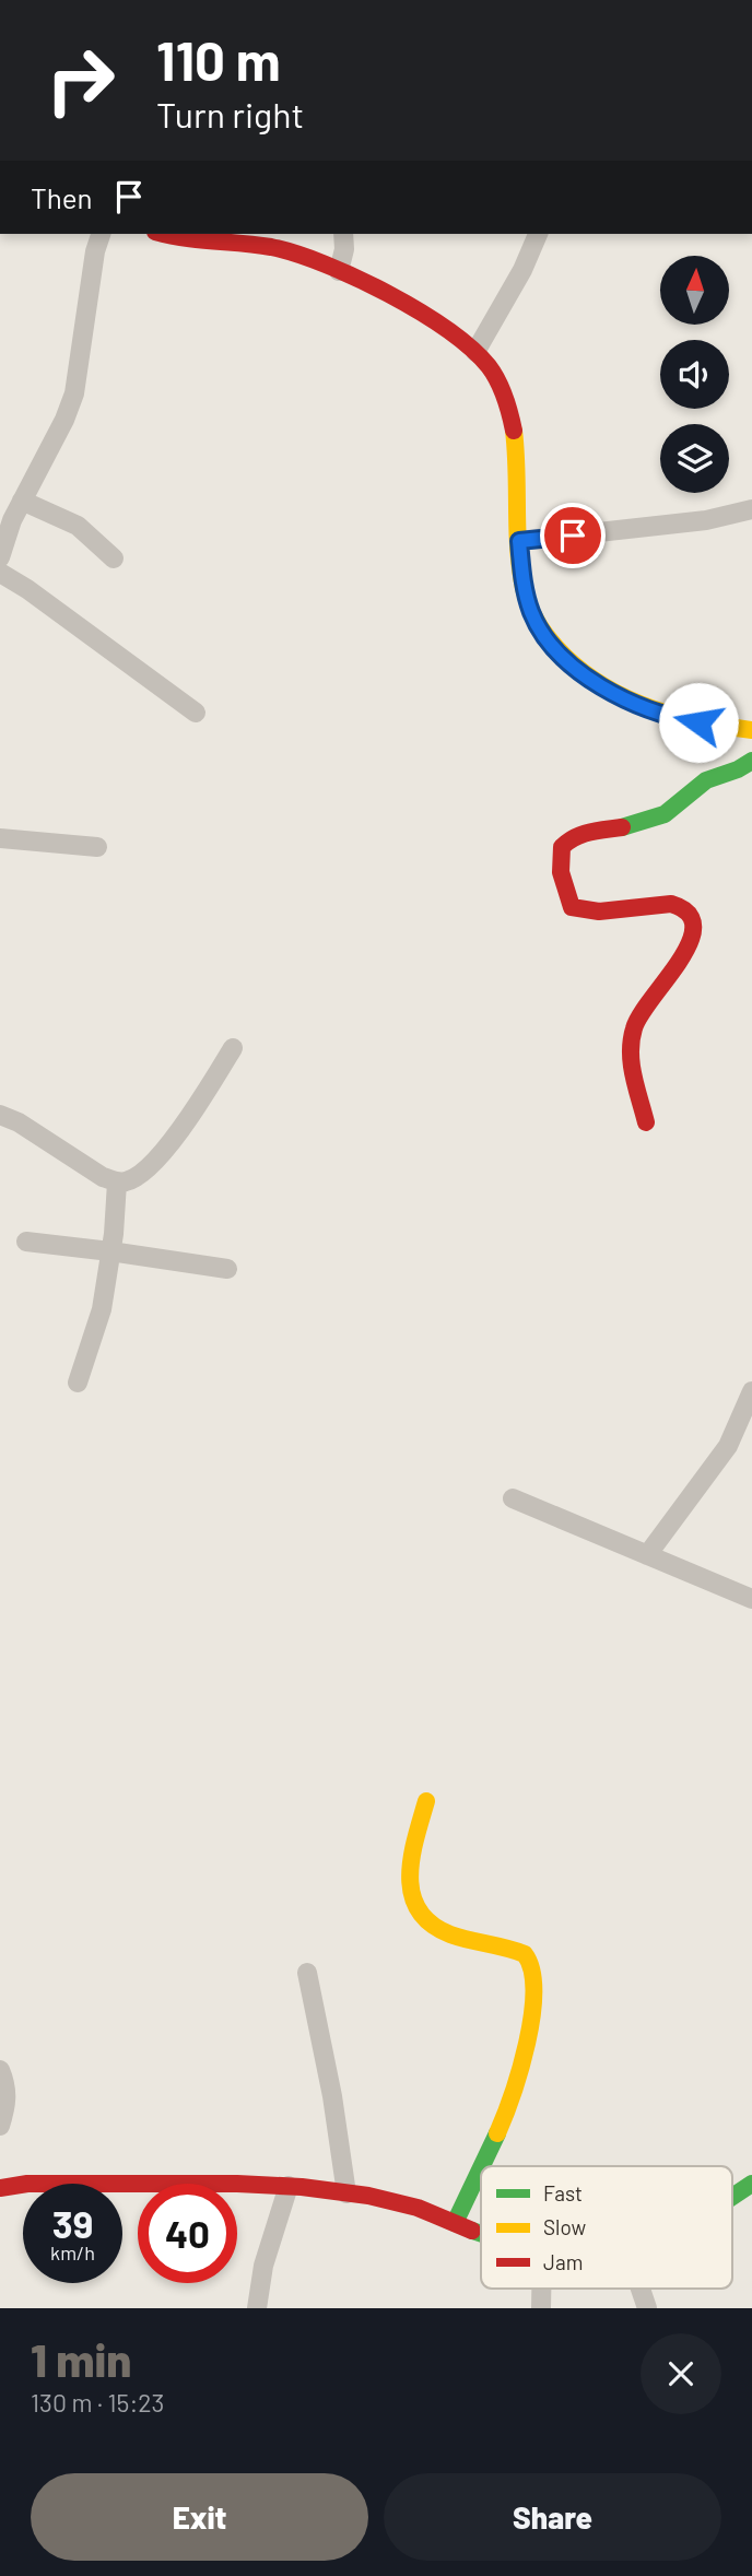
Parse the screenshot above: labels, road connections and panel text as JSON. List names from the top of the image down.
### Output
{
  "legend": ["Fast", "Slow", "Jam"],
  "north": "top",
  "page": {
    "turn": ["110 m", "Turn right"],
    "then": "Then",
    "speed": "39 km/h",
    "limit": "40",
    "heading": ["1 min", "130 m · 15:23"],
    "buttons": ["Exit", "Share"]
  }
}
